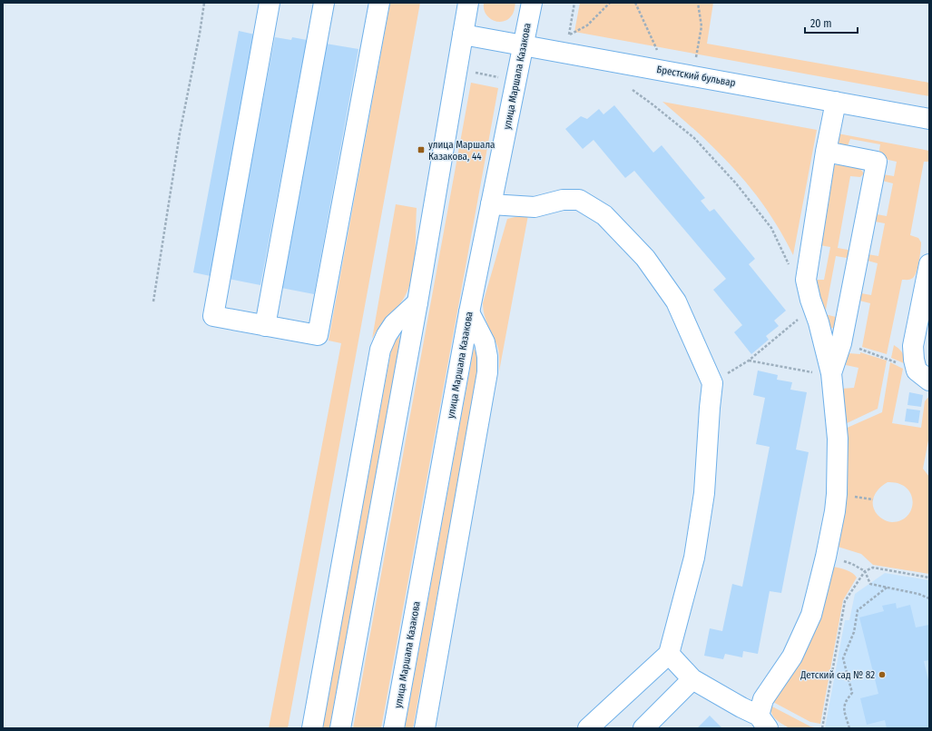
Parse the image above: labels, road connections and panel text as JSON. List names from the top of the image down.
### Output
{
  "streets": {
    "main road": ["улица Маршала Казакова", "Брестский бульвар"]
  },
  "crossings": [
    ["улица Маршала Казакова", "Брестский бульвар"]
  ],
  "places": {
    "transit": ["улица Маршала Казакова, 44"],
    "other": ["Детский сад № 82"]
  },
  "scale_bar": "20 m"
}
